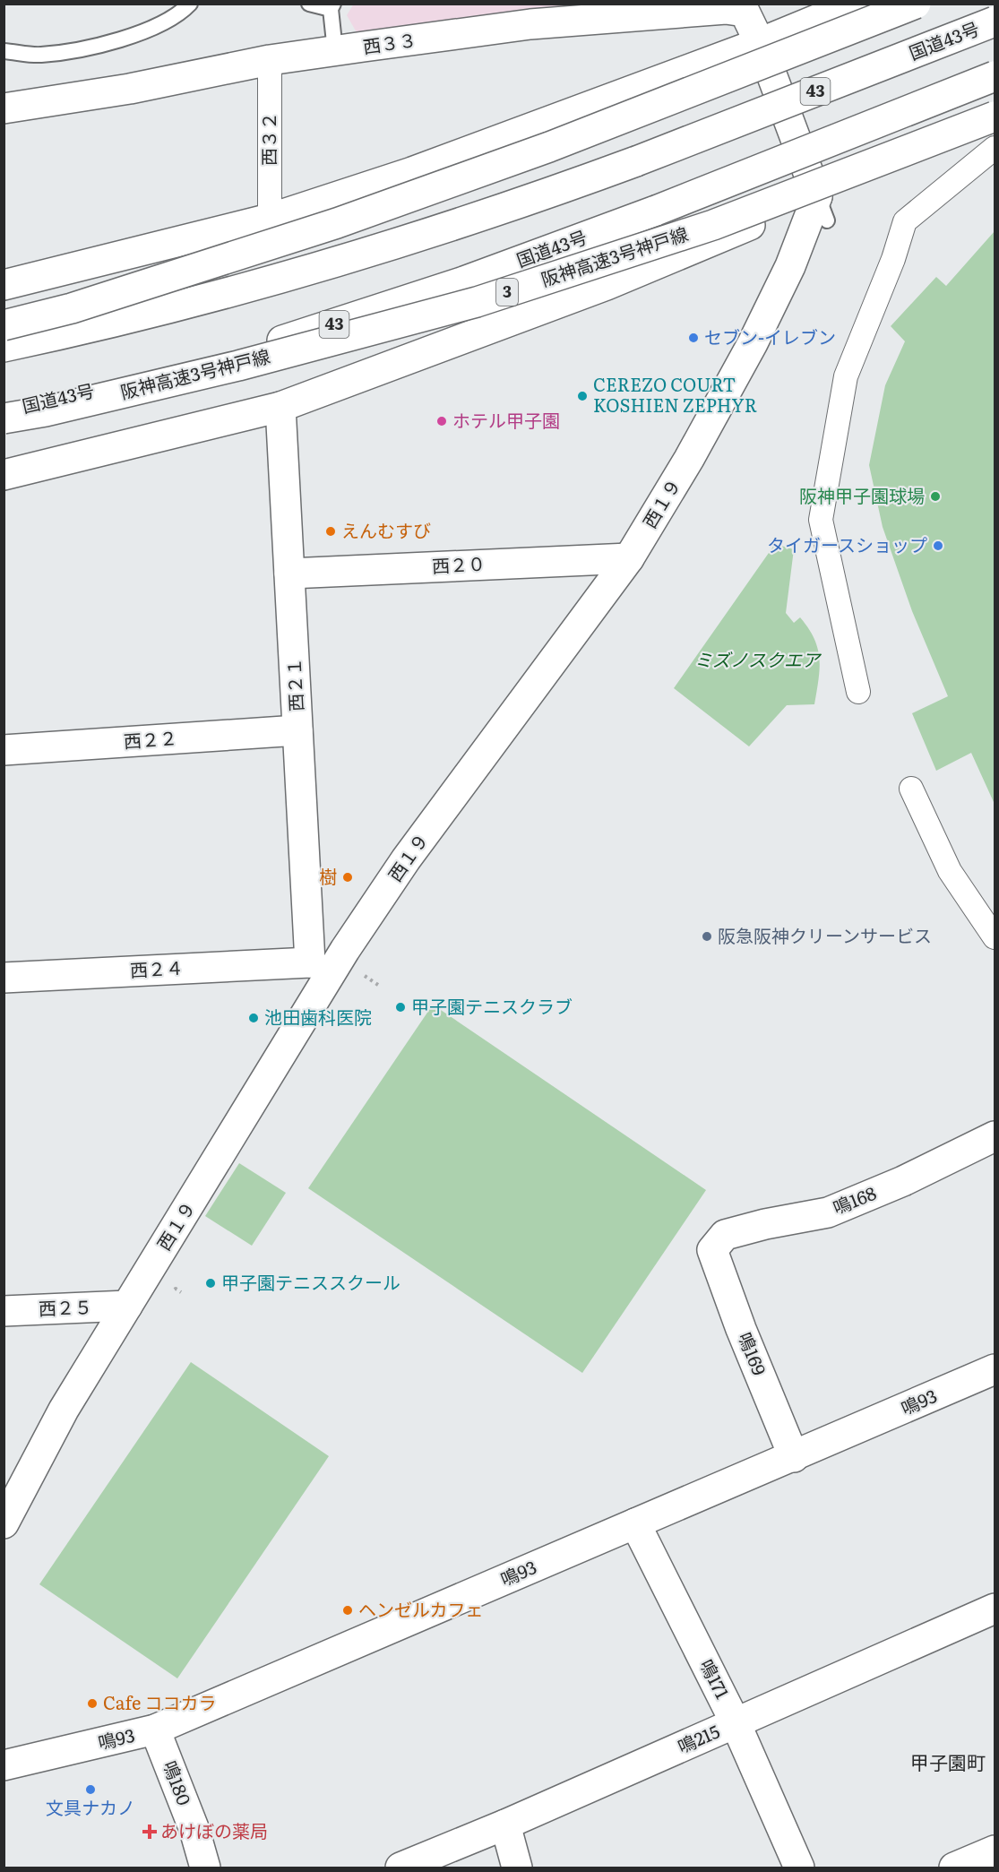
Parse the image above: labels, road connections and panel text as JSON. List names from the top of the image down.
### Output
{
  "streets": {
    "main road": [
      "国道43号",
      "西３３",
      "43",
      "阪神高速3号神戸線",
      "3",
      "西１９",
      "西２０",
      "西２１",
      "西２２",
      "西２４",
      "鳴168",
      "西２５",
      "鳴169",
      "鳴93",
      "鳴171",
      "鳴215",
      "鳴180"
    ],
    "street": ["西３２"]
  },
  "crossings": [
    ["西３３", "西３２"],
    ["西１９", "西２０"],
    ["西１９", "西２１"],
    ["西１９", "西２４"],
    ["西１９", "西２５"],
    ["西２０", "西２１"],
    ["西２１", "西２２"],
    ["西２１", "西２４"],
    ["鳴168", "鳴169"],
    ["鳴169", "鳴93"],
    ["鳴93", "鳴171"],
    ["鳴93", "鳴180"],
    ["鳴171", "鳴215"]
  ],
  "districts": ["甲子園町"],
  "parks": ["ミズノスクエア"],
  "places": {
    "other": [
      "セブン-イレブン",
      "CEREZO COURT KOSHIEN ZEPHYR",
      "ホテル甲子園",
      "阪神甲子園球場",
      "えんむすび",
      "タイガースショップ",
      "樹",
      "阪急阪神クリーンサービス",
      "甲子園テニスクラブ",
      "池田歯科医院",
      "甲子園テニススクール",
      "ヘンゼルカフェ",
      "Cafe ココカラ",
      "文具ナカノ"
    ],
    "health": ["あけぼの薬局"]
  }
}
